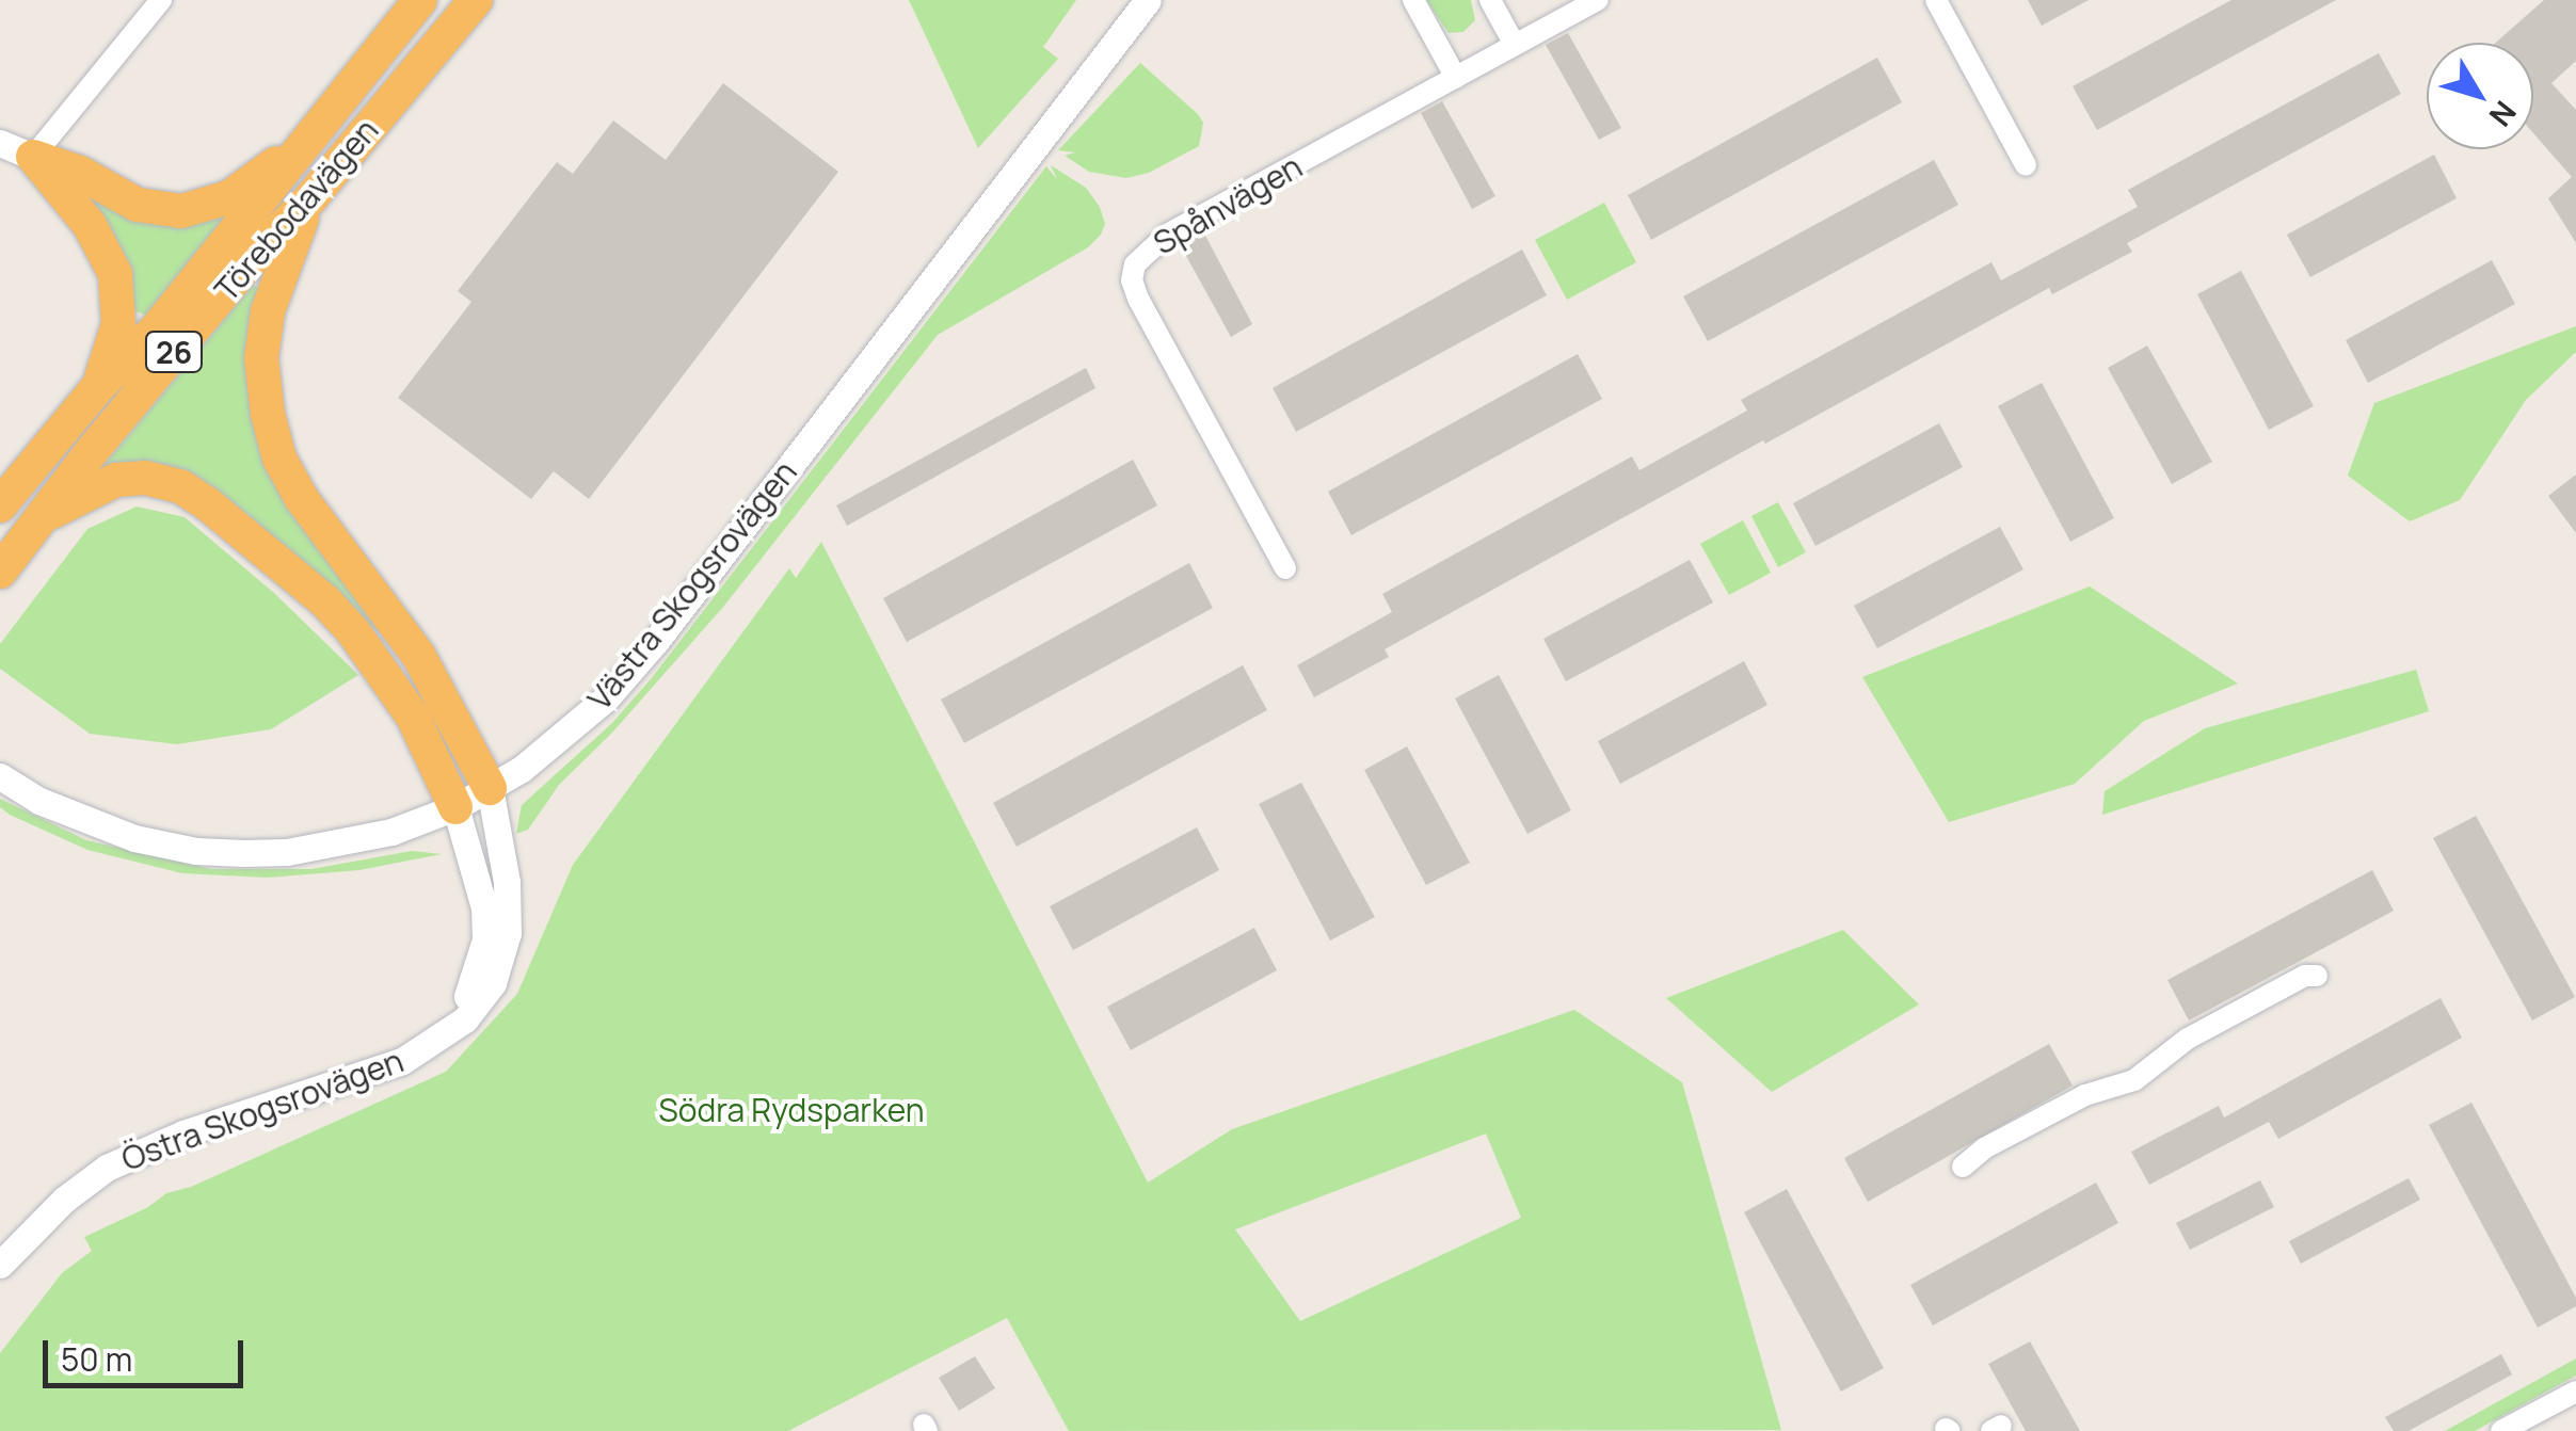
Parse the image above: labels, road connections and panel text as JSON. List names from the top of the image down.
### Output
{
  "streets": {
    "highway": ["Törebodavägen", "26"],
    "street": ["Spånvägen", "Västra Skogsrovägen", "Östra Skogsrovägen"]
  },
  "crossings": [
    ["Västra Skogsrovägen", "Östra Skogsrovägen"]
  ],
  "parks": ["Södra Rydsparken"],
  "scale_bar": "50 m",
  "north": "bottom right"
}
